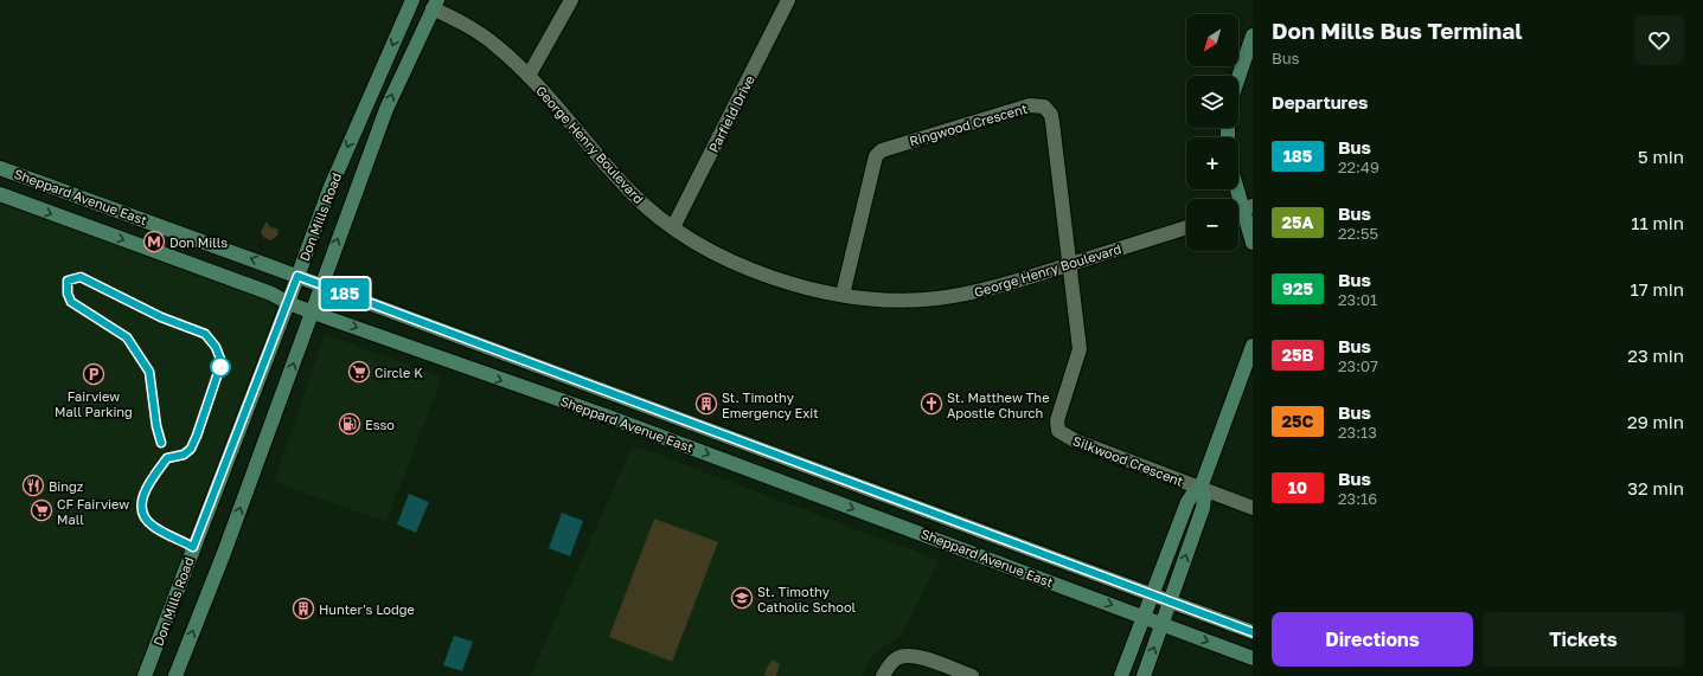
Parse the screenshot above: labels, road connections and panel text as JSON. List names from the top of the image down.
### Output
{
  "streets": {
    "main road": ["Sheppard Avenue East", "Don Mills Road"],
    "street": [
      "Parfield Drive",
      "Ringwood Crescent",
      "George Henry Boulevard",
      "Silkwood Crescent"
    ]
  },
  "crossings": [
    ["Parfield Drive", "George Henry Boulevard"],
    ["Ringwood Crescent", "George Henry Boulevard"],
    ["Ringwood Crescent", "Silkwood Crescent"],
    ["George Henry Boulevard", "Don Mills Road"],
    ["George Henry Boulevard", "Silkwood Crescent"],
    ["Sheppard Avenue East", "Don Mills Road"]
  ],
  "places": {
    "metro station": ["Don Mills"],
    "supermarket": ["Circle K", "CF Fairview Mall"],
    "parking": ["Fairview Mall Parking"],
    "building": ["St. Timothy Emergency Exit", "Hunter's Lodge"],
    "church": ["St. Matthew The Apostle Church"],
    "fuel station": ["Esso"],
    "restaurant": ["Bingz"],
    "school or university": ["St. Timothy Catholic School"]
  },
  "lines": ["bus line 185"],
  "north": "bottom left",
  "page": {
    "on_map": "185",
    "heading": [
      ["Don Mills Bus Terminal", "Bus"],
      "Departures"
    ],
    "map_buttons": ["+", "−"],
    "list": [
      {
        "mark": "185",
        "name": "Bus",
        "note": "22:49",
        "value": "5 min"
      },
      {
        "mark": "25A",
        "name": "Bus",
        "note": "22:55",
        "value": "11 min"
      },
      {
        "mark": "925",
        "name": "Bus",
        "note": "23:01",
        "value": "17 min"
      },
      {
        "mark": "25B",
        "name": "Bus",
        "note": "23:07",
        "value": "23 min"
      },
      {
        "mark": "25C",
        "name": "Bus",
        "note": "23:13",
        "value": "29 min"
      },
      {
        "mark": "10",
        "name": "Bus",
        "note": "23:16",
        "value": "32 min"
      }
    ],
    "buttons": ["Directions", "Tickets"]
  }
}
